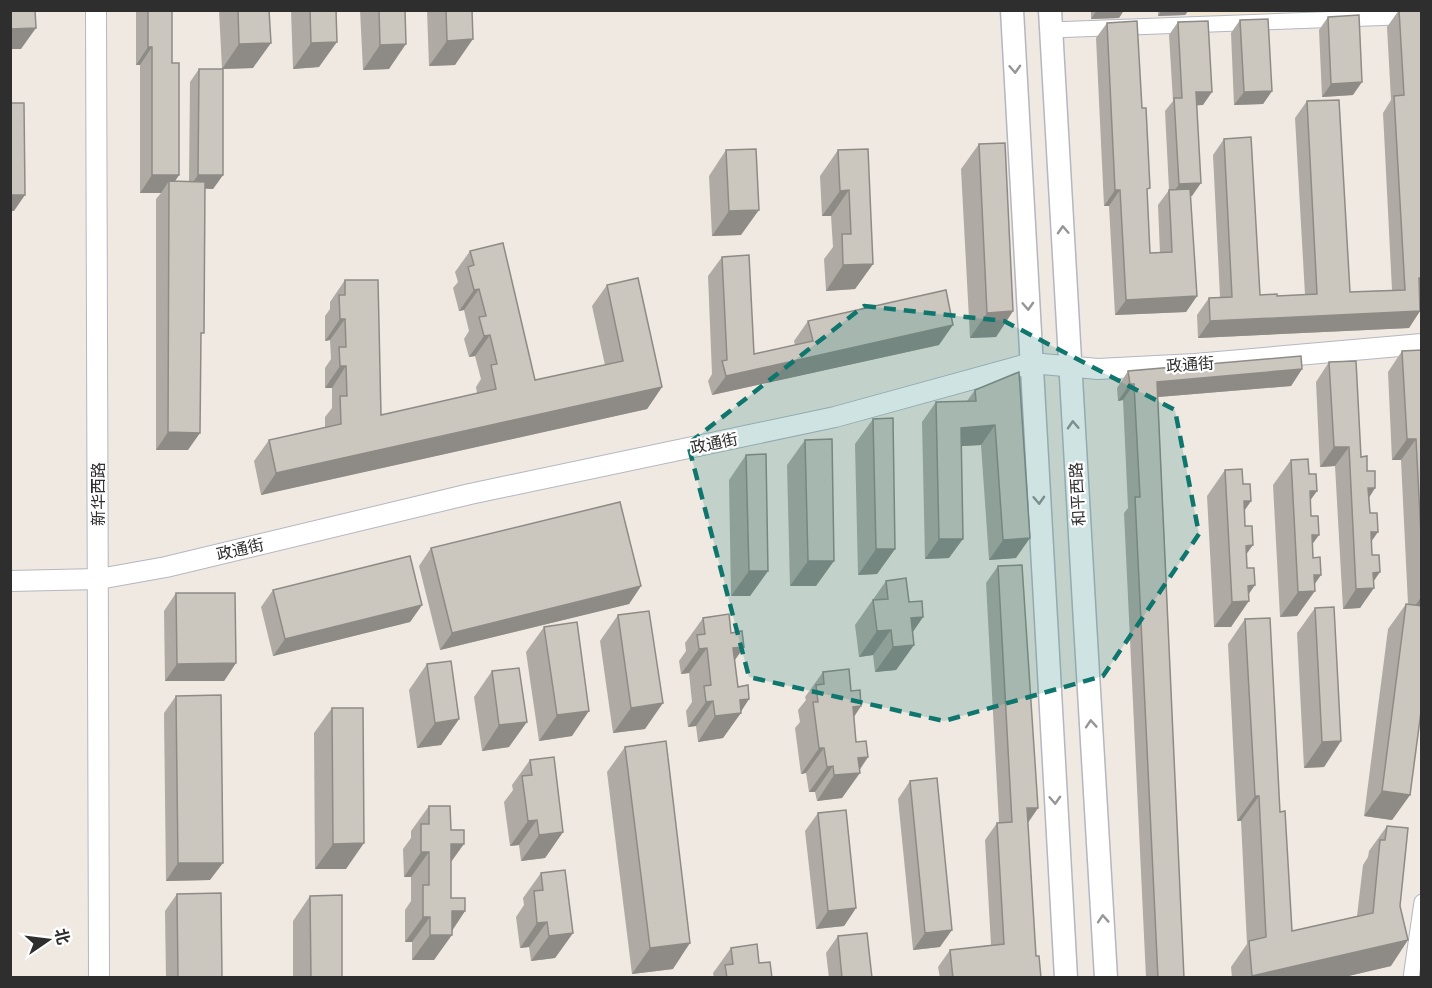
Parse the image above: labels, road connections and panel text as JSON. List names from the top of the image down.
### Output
{
  "streets": {
    "main road": ["和平西路"],
    "street": ["政通街", "新华西路"]
  },
  "crossings": [
    ["政通街", "新华西路"],
    ["政通街", "和平西路"]
  ],
  "north": "right"
}
